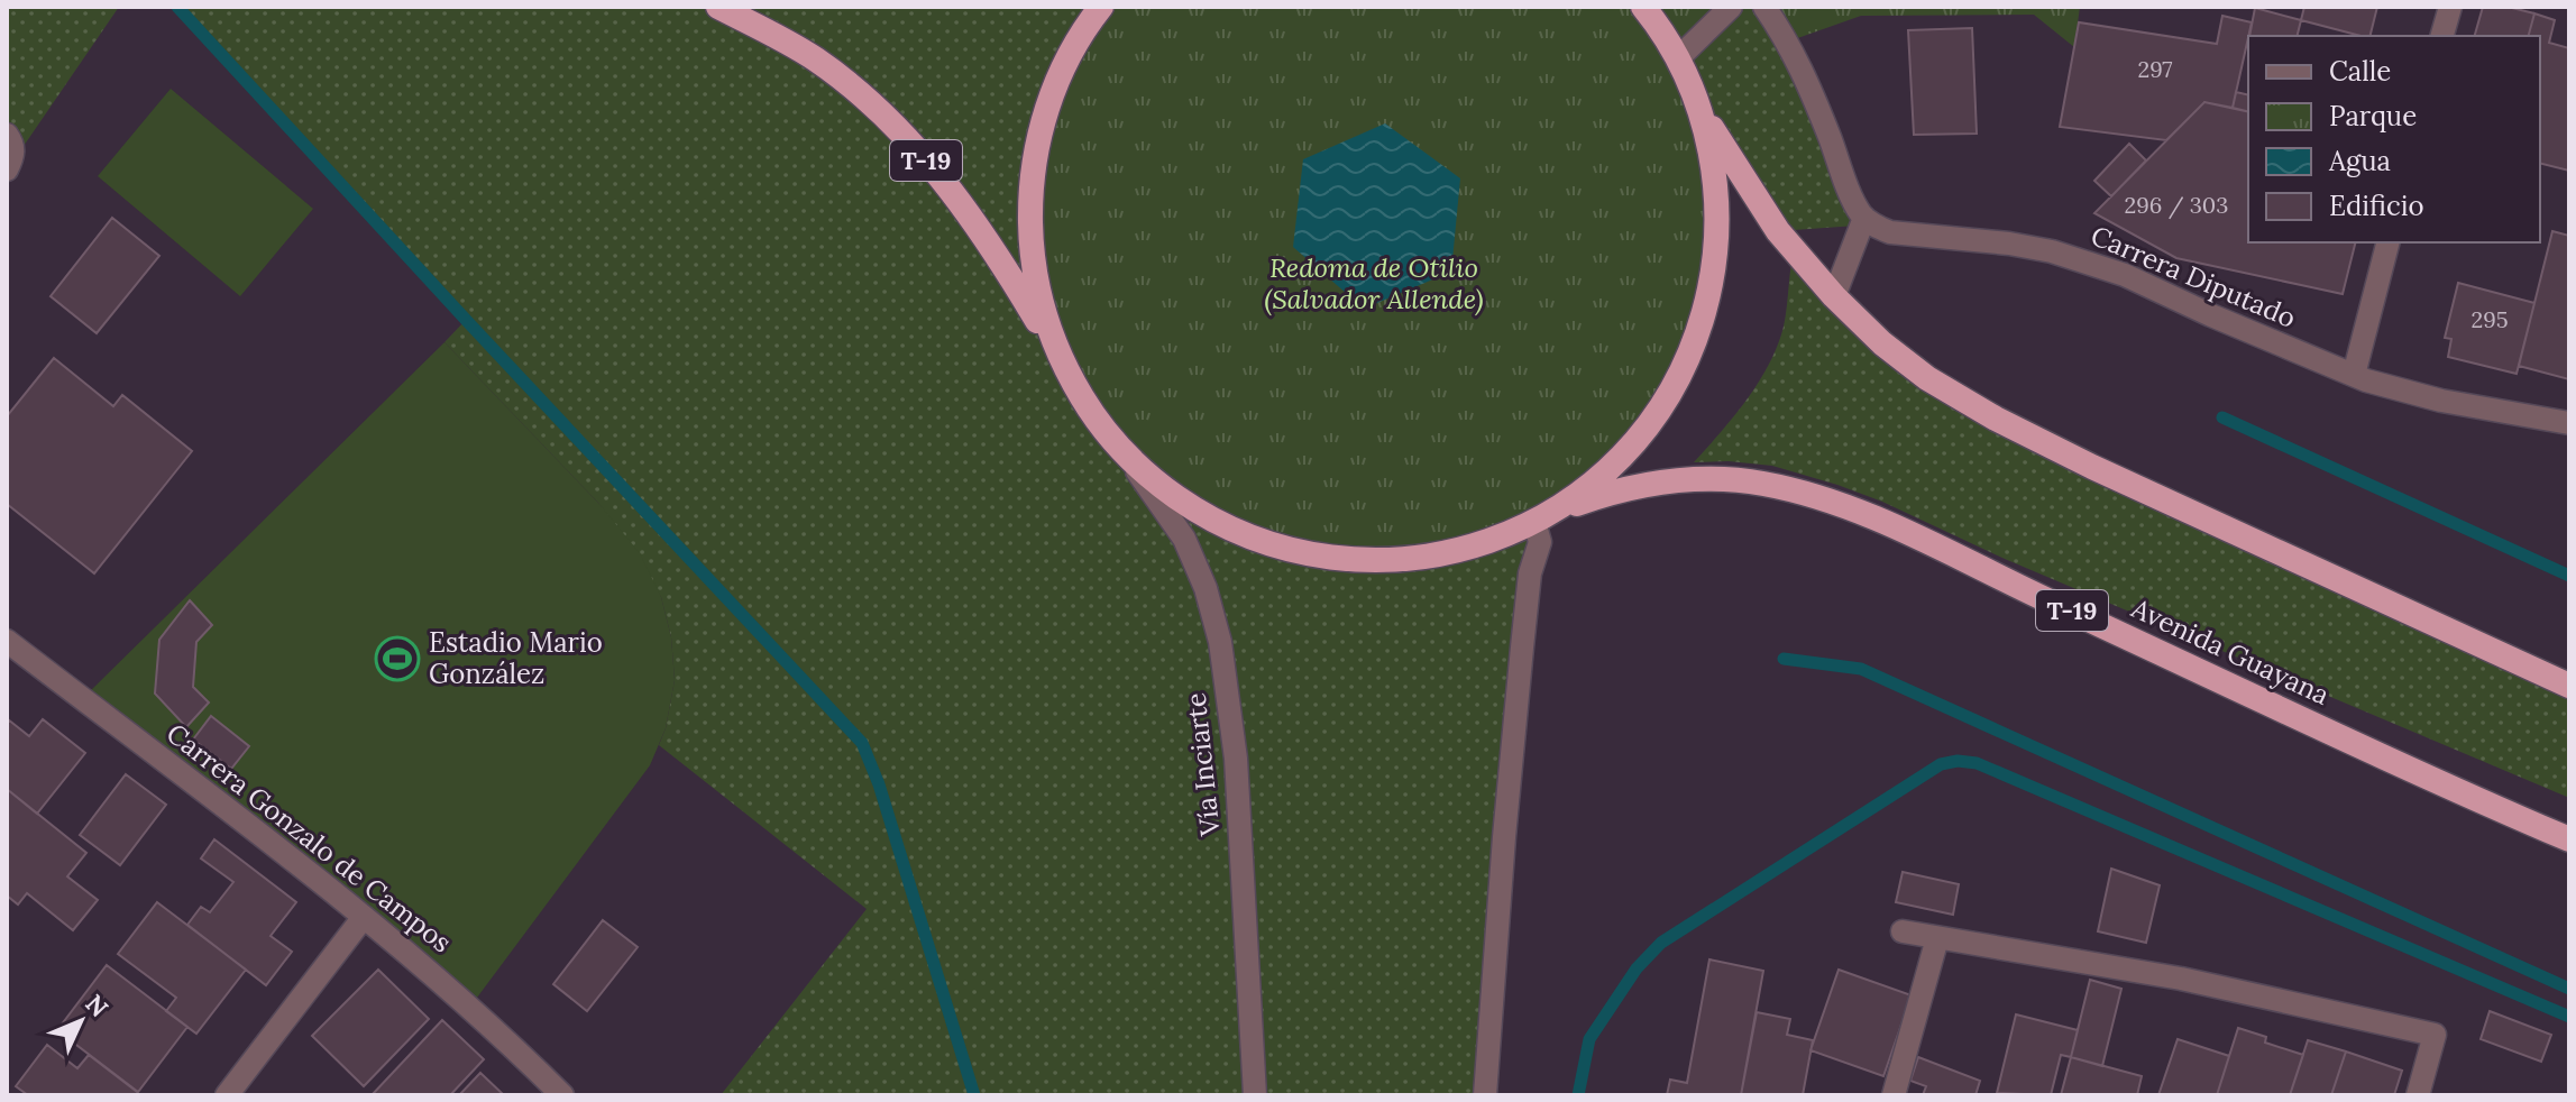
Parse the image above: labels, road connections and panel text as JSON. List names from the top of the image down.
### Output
{
  "streets": {
    "highway": ["T-19", "Avenida Guayana"],
    "street": ["Carrera Diputado", "Vía Inciarte", "Carrera Gonzalo de Campos"]
  },
  "crossings": [
    ["T-19", "Avenida Guayana"],
    ["T-19", "Vía Inciarte"]
  ],
  "parks": ["Redoma de Otilio (Salvador Allende)"],
  "places": {
    "sports": ["Estadio Mario González"]
  },
  "house_numbers": ["297", "296 / 303", "295"],
  "legend": [
    "Calle",
    "Parque",
    "Agua",
    "Edificio"
  ],
  "north": "top right"
}
